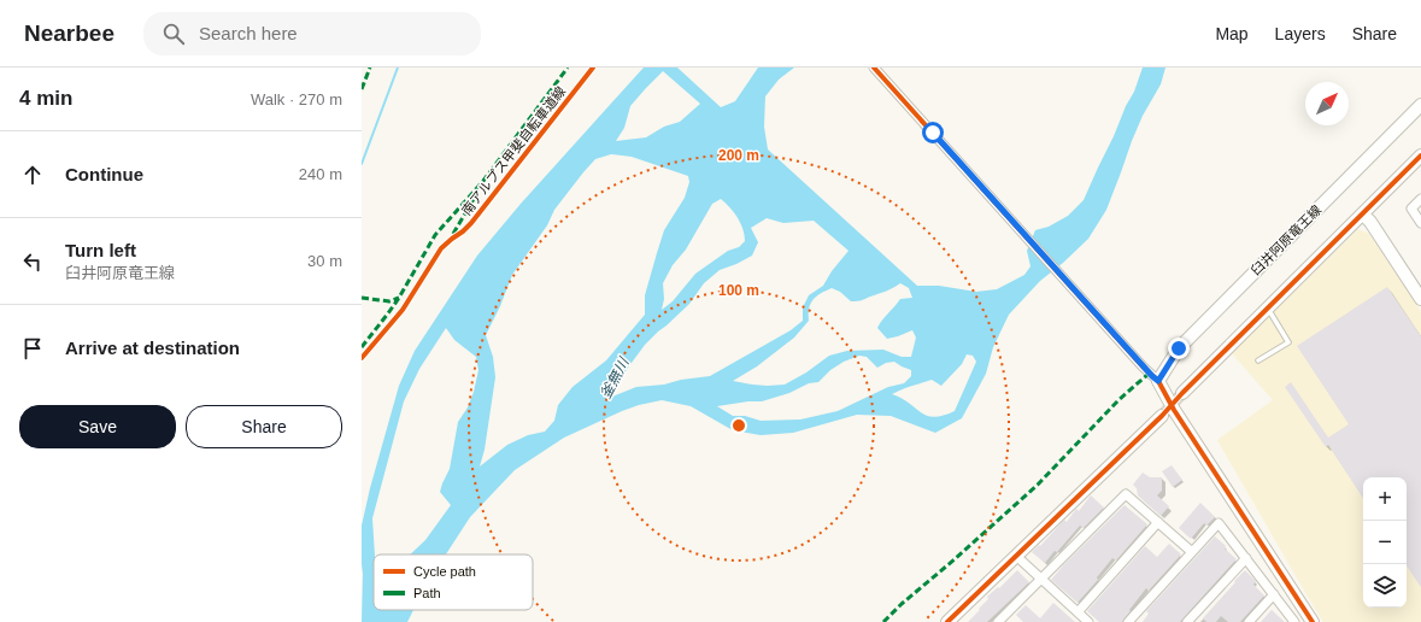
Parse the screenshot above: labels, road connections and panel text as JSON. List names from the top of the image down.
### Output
{
  "streets": {
    "street": ["臼井阿原竜王線"],
    "cycle path": ["南アルプス甲斐自転車道線"]
  },
  "water": ["釜無川"],
  "legend": ["Cycle path", "Path"],
  "north": "top right",
  "page": {
    "header": "Nearbee",
    "search": "Search here",
    "nav": ["Map", "Layers", "Share"],
    "heading": ["4 min", "Walk · 270 m"],
    "list": [
      ["Continue", "240 m"],
      ["Turn left", "臼井阿原竜王線", "30 m"],
      "Arrive at destination"
    ],
    "buttons": ["Save", "Share"],
    "map_buttons": ["+", "−"]
  },
  "rings": ["200 m", "100 m"]
}
